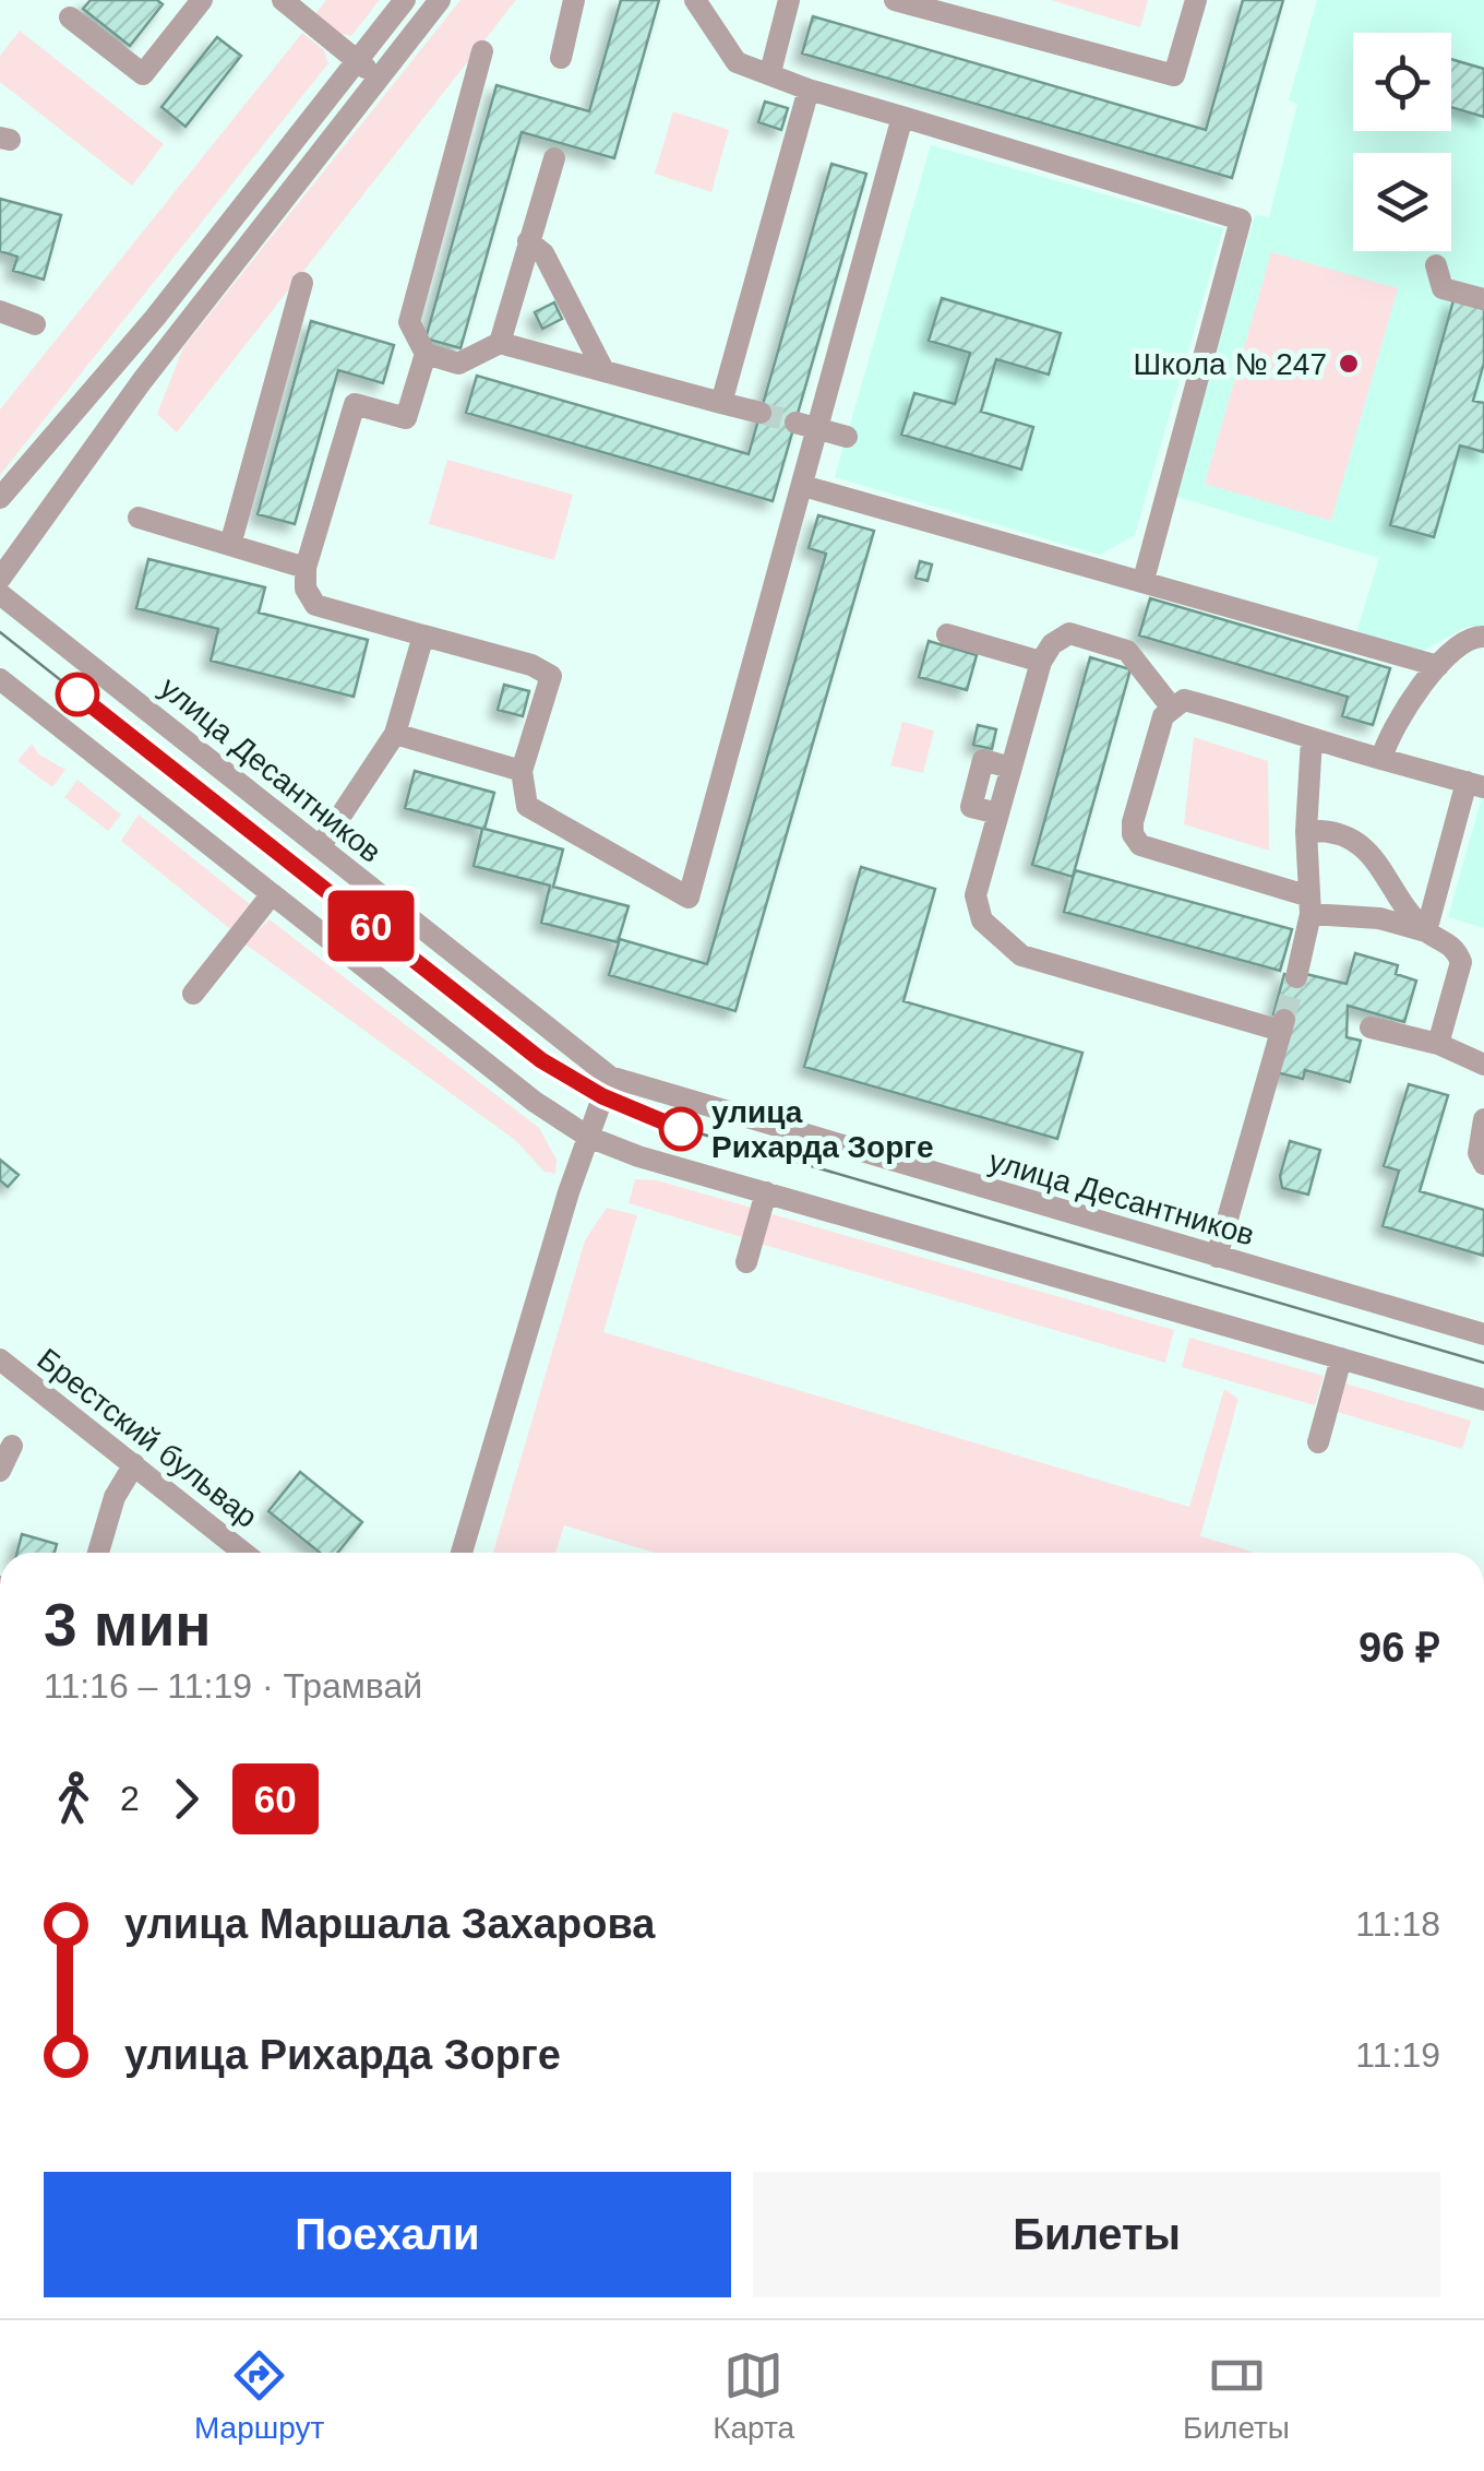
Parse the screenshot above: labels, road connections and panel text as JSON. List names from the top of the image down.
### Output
{
  "streets": {
    "street": ["улица Десантников", "Брестский бульвар"]
  },
  "places": ["Школа № 247", "улица Рихарда Зорге"],
  "lines": ["tram line 60"],
  "page": {
    "on_map": "60",
    "heading": ["3 мин", "11:16 – 11:19 · Трамвай", "96 ₽"],
    "legs": ["2", "60"],
    "list": [
      {
        "name": "улица Маршала Захарова",
        "value": "11:18"
      },
      {
        "name": "улица Рихарда Зорге",
        "value": "11:19"
      }
    ],
    "buttons": ["Поехали", "Билеты"],
    "tabs": ["Маршрут", "Карта", "Билеты"]
  }
}
